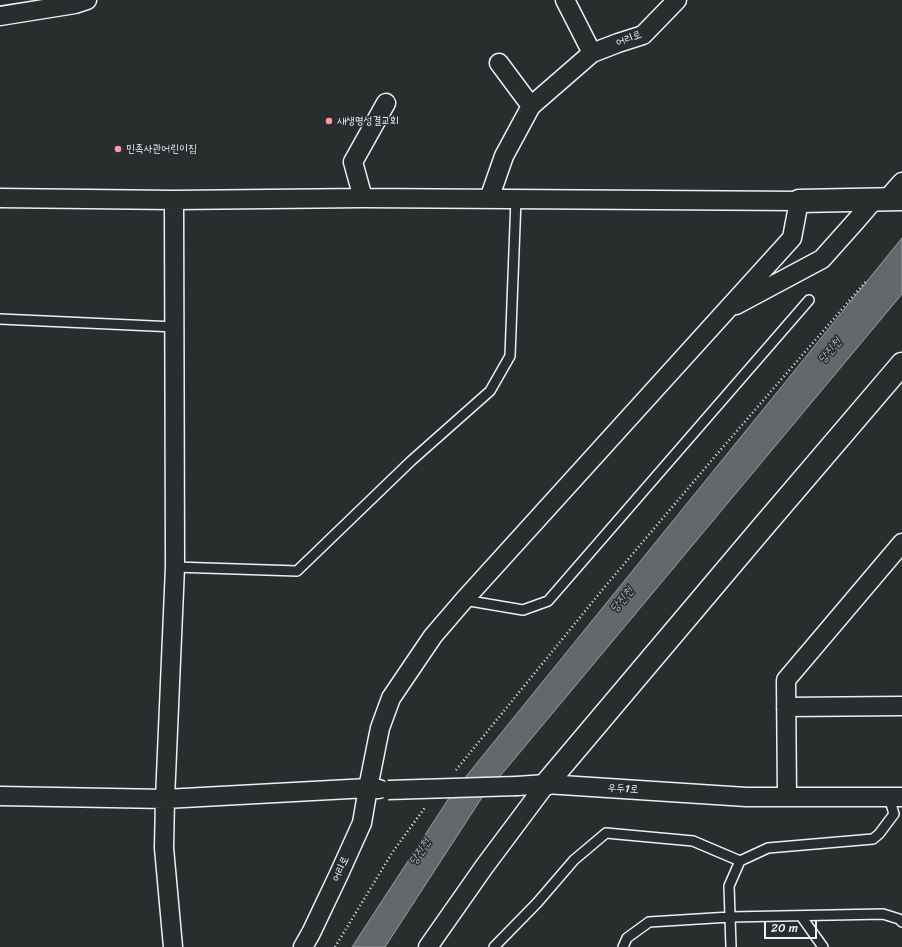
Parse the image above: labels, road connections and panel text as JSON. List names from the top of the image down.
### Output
{
  "streets": {
    "street": ["어리로", "우두1로"]
  },
  "crossings": [
    ["어리로", "우두1로"]
  ],
  "water": ["당진천"],
  "places": ["새생명성결교회", "민족사관어린이집"],
  "scale_bar": "20 m"
}
